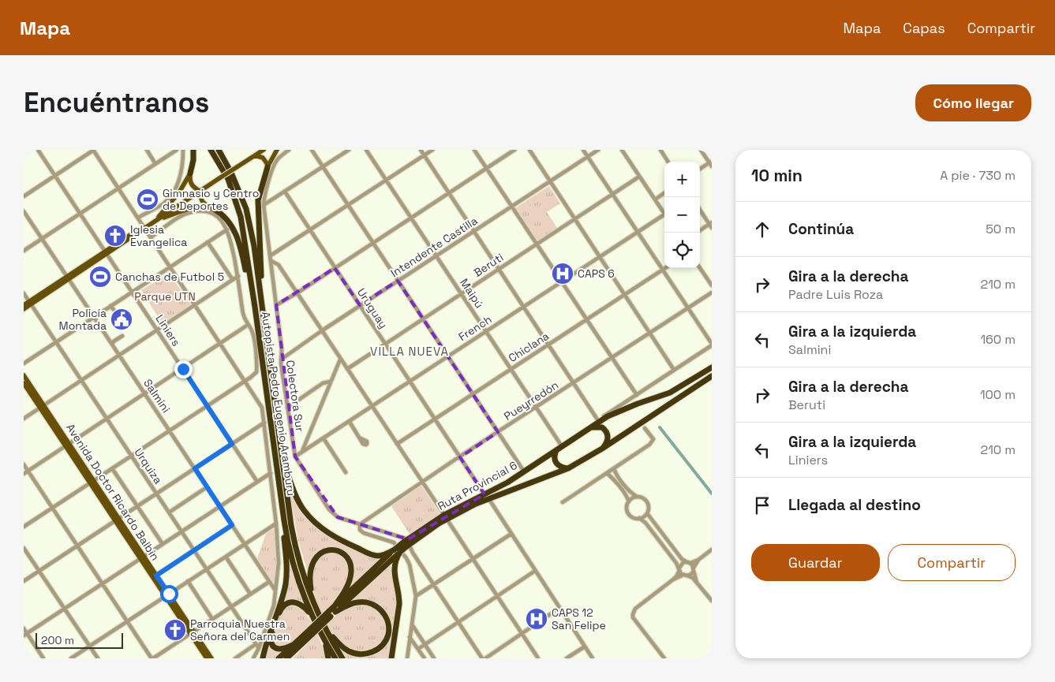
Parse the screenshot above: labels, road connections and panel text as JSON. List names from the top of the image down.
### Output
{
  "streets": {
    "highway": ["Autopista Pedro Eugenio Aramburu", "Ruta Provincial 6"],
    "main road": ["Avenida Doctor Ricardo Balbín"],
    "street": [
      "Intendente Castilla",
      "Beruti",
      "Maipú",
      "Uruguay",
      "French",
      "Liniers",
      "Chiclana",
      "Salmini",
      "Colectora Sur",
      "Pueyrredón",
      "Urquiza"
    ]
  },
  "crossings": [
    ["Intendente Castilla", "Maipú"],
    ["Intendente Castilla", "Uruguay"],
    ["Intendente Castilla", "Colectora Sur"],
    ["Beruti", "Maipú"],
    ["Beruti", "Uruguay"],
    ["Maipú", "French"],
    ["Maipú", "Chiclana"],
    ["Maipú", "Pueyrredón"],
    ["Maipú", "Ruta Provincial 6"],
    ["Uruguay", "French"],
    ["Uruguay", "Chiclana"],
    ["Uruguay", "Pueyrredón"],
    ["Uruguay", "Ruta Provincial 6"],
    ["French", "Colectora Sur"],
    ["Colectora Sur", "Pueyrredón"],
    ["Colectora Sur", "Ruta Provincial 6"]
  ],
  "districts": ["VILLA NUEVA"],
  "parks": ["Parque UTN"],
  "places": {
    "sports": ["Gimnasio y Centro de Deportes", "Canchas de Futbol 5"],
    "church": ["Iglesia Evangelica", "Parroquia Nuestra Señora del Carmen"],
    "hospital": ["CAPS 6", "CAPS 12 San Felipe"],
    "public building": ["Policía Montada"]
  },
  "scale_bar": "200 m",
  "page": {
    "header": "Mapa",
    "nav": ["Mapa", "Capas", "Compartir"],
    "buttons": [
      "Cómo llegar",
      ["Guardar", "Compartir"]
    ],
    "title": "Encuéntranos",
    "heading": ["10 min", "A pie · 730 m"],
    "map_buttons": ["+", "−"],
    "list": [
      ["Continúa", "50 m"],
      ["Gira a la derecha", "Padre Luis Roza", "210 m"],
      ["Gira a la izquierda", "Salmini", "160 m"],
      ["Gira a la derecha", "Beruti", "100 m"],
      ["Gira a la izquierda", "Liniers", "210 m"],
      "Llegada al destino"
    ],
    "scale": "200 m"
  }
}
